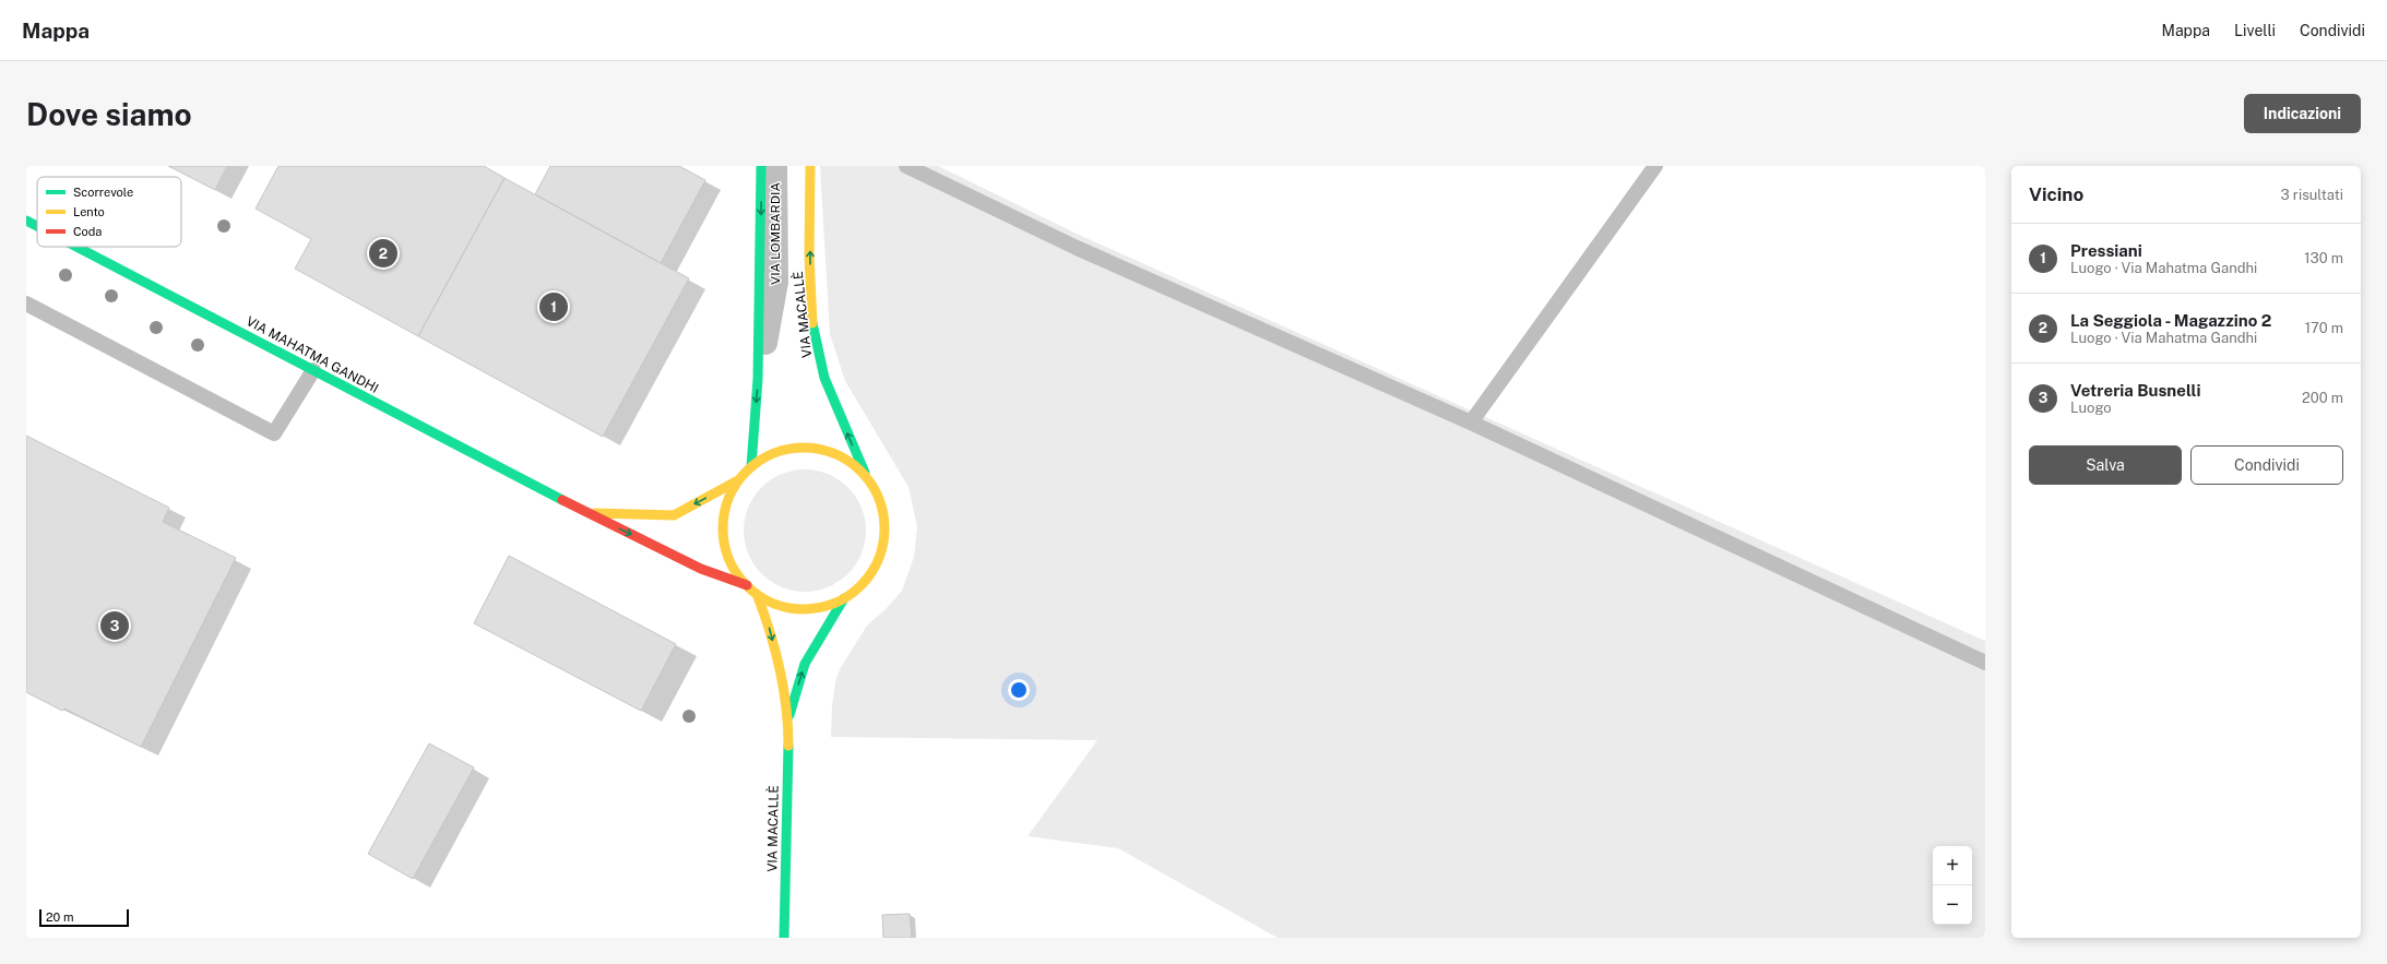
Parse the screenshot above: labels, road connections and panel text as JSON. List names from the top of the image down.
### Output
{
  "streets": {
    "street": ["VIA LOMBARDIA", "VIA MACALLÈ", "VIA MAHATMA GANDHI"]
  },
  "legend": ["Scorrevole", "Lento", "Coda"],
  "scale_bar": "20 m",
  "page": {
    "header": "Mappa",
    "nav": ["Mappa", "Livelli", "Condividi"],
    "buttons": [
      "Indicazioni",
      ["Salva", "Condividi"]
    ],
    "title": "Dove siamo",
    "heading": ["Vicino", "3 risultati"],
    "list": [
      {
        "mark": "1",
        "name": "Pressiani",
        "note": "Luogo · Via Mahatma Gandhi",
        "value": "130 m"
      },
      {
        "mark": "2",
        "name": "La Seggiola - Magazzino 2",
        "note": "Luogo · Via Mahatma Gandhi",
        "value": "170 m"
      },
      {
        "mark": "3",
        "name": "Vetreria Busnelli",
        "note": "Luogo",
        "value": "200 m"
      }
    ],
    "pins": ["2", "1", "3"],
    "map_buttons": ["+", "−"],
    "scale": "20 m"
  }
}
